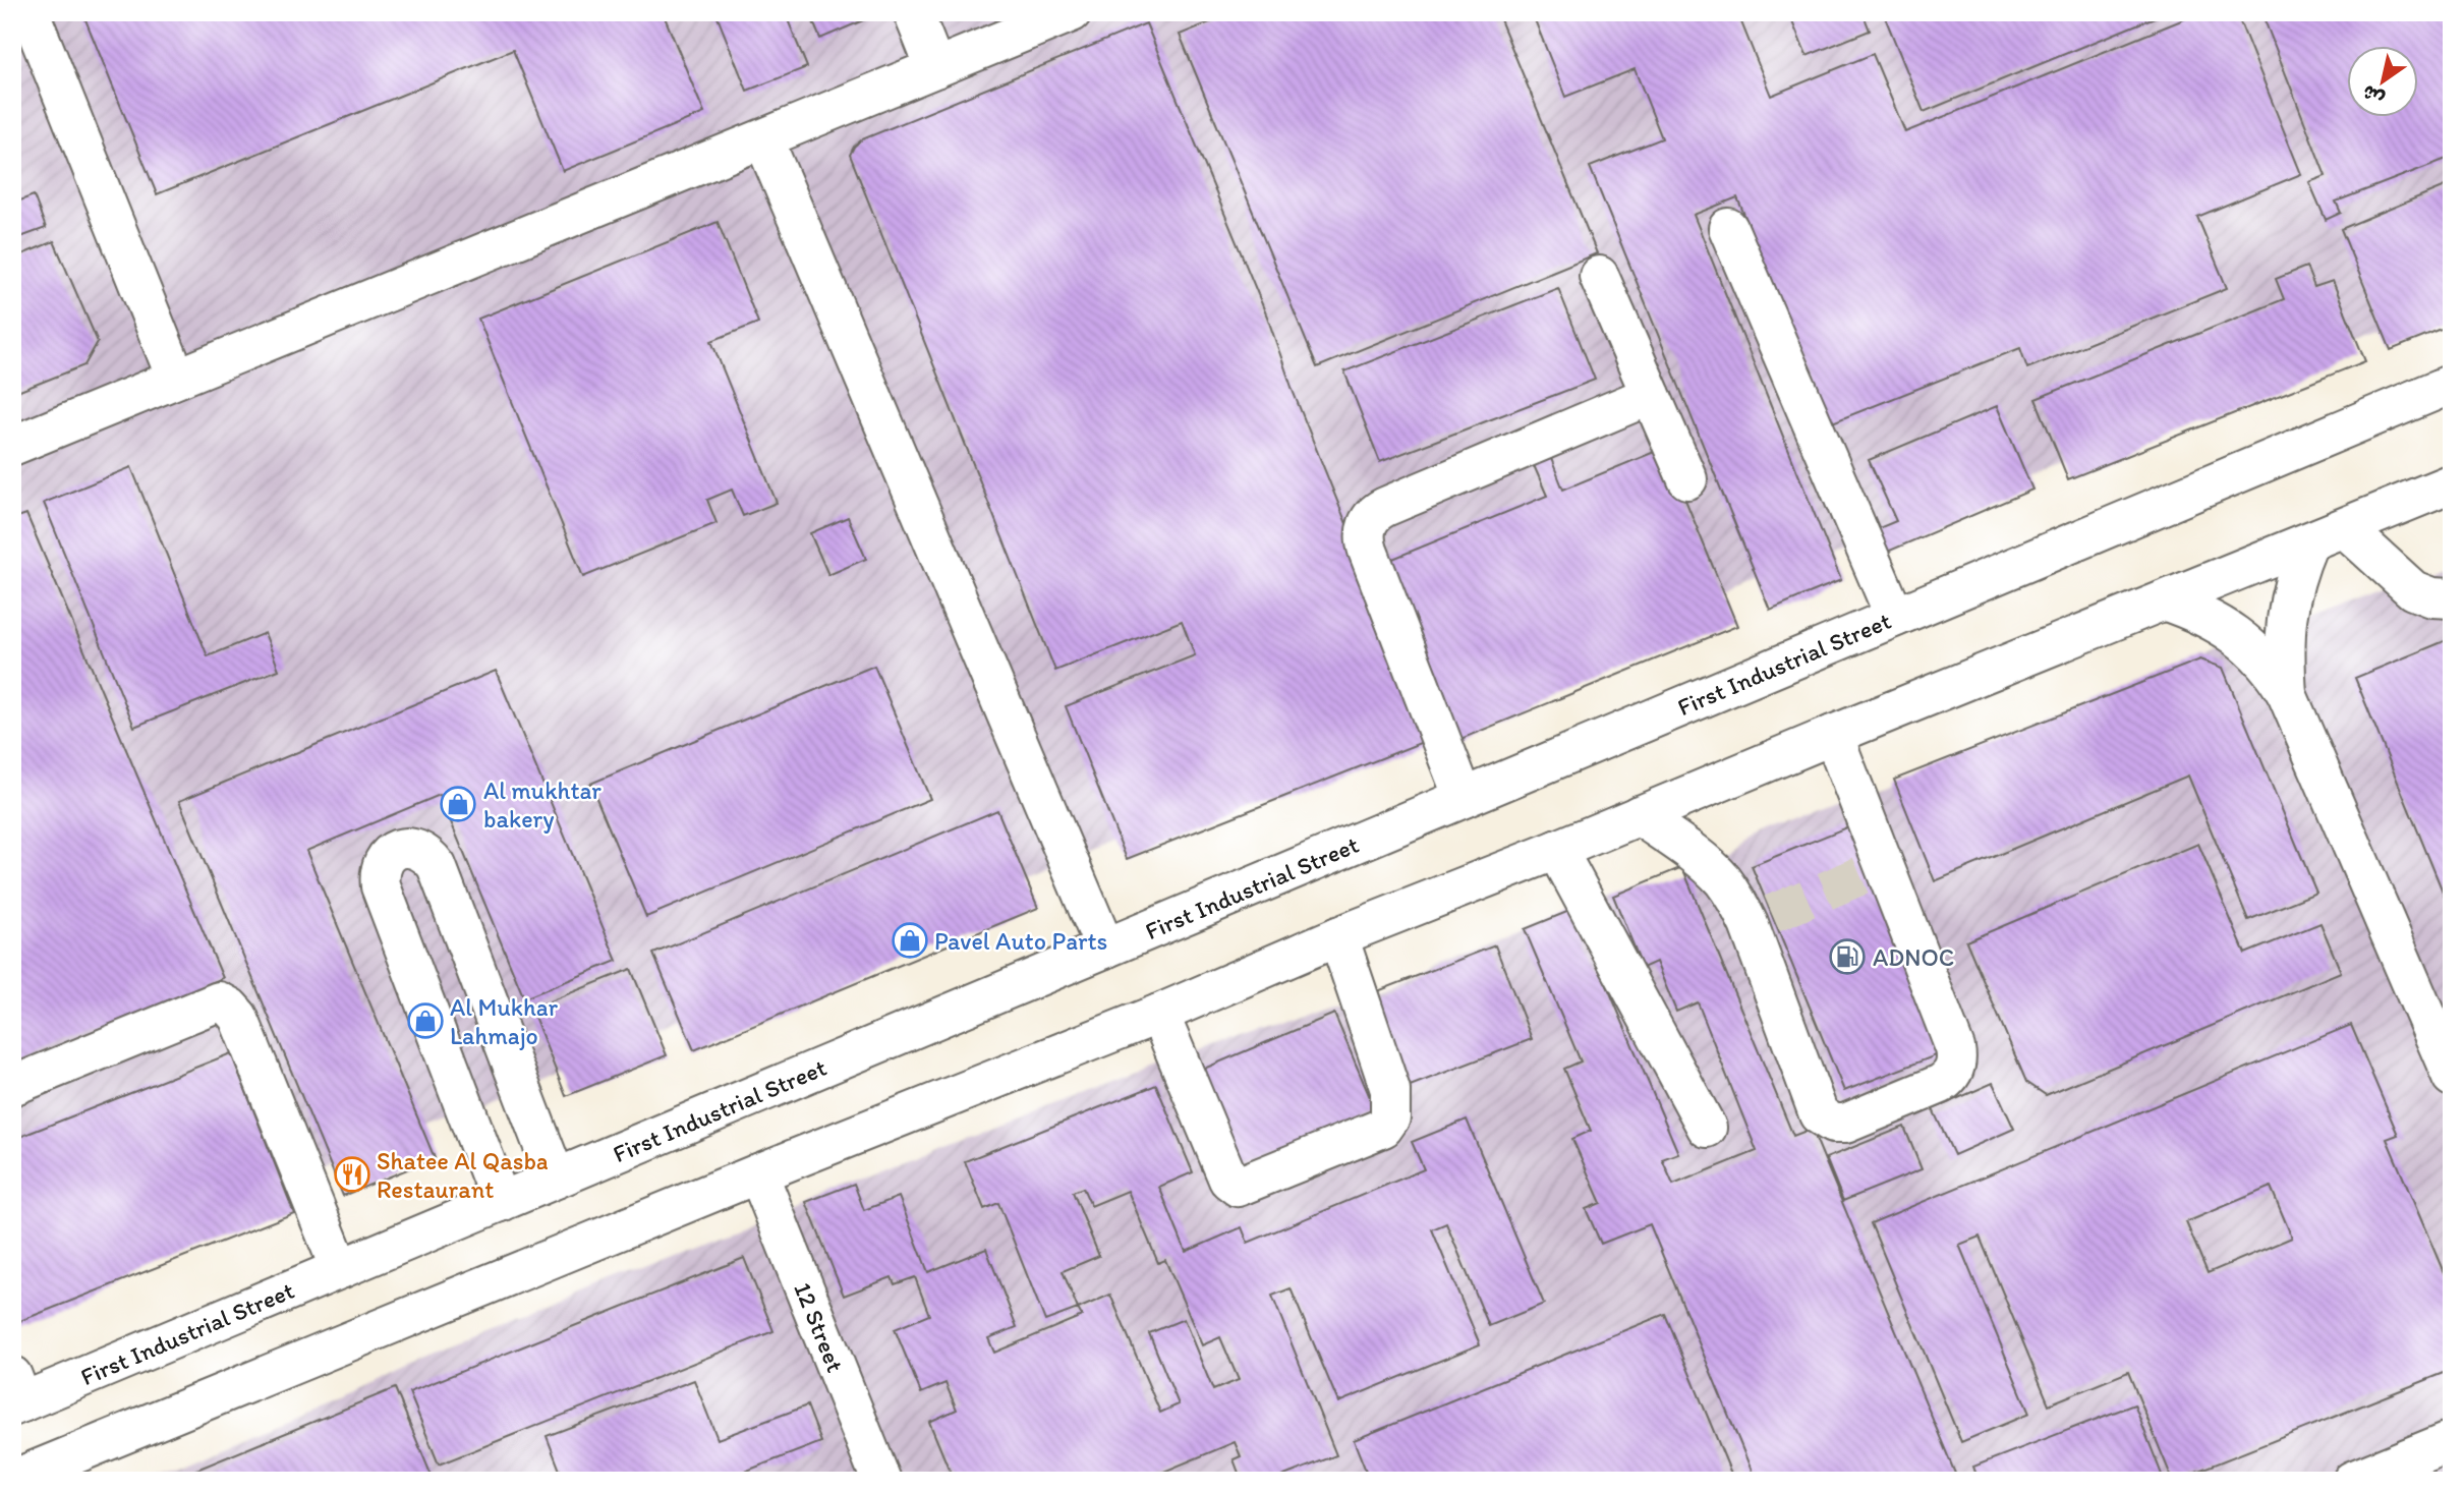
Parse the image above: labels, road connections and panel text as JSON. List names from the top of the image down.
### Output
{
  "streets": {
    "main road": ["First Industrial Street", "12 Street"]
  },
  "places": {
    "shop": ["Al mukhtar bakery", "Pavel Auto Parts", "Al Mukhar Lahmajo"],
    "fuel station": ["ADNOC"],
    "restaurant": ["Shatee Al Qasba Restaurant"]
  },
  "north": "bottom left"
}
